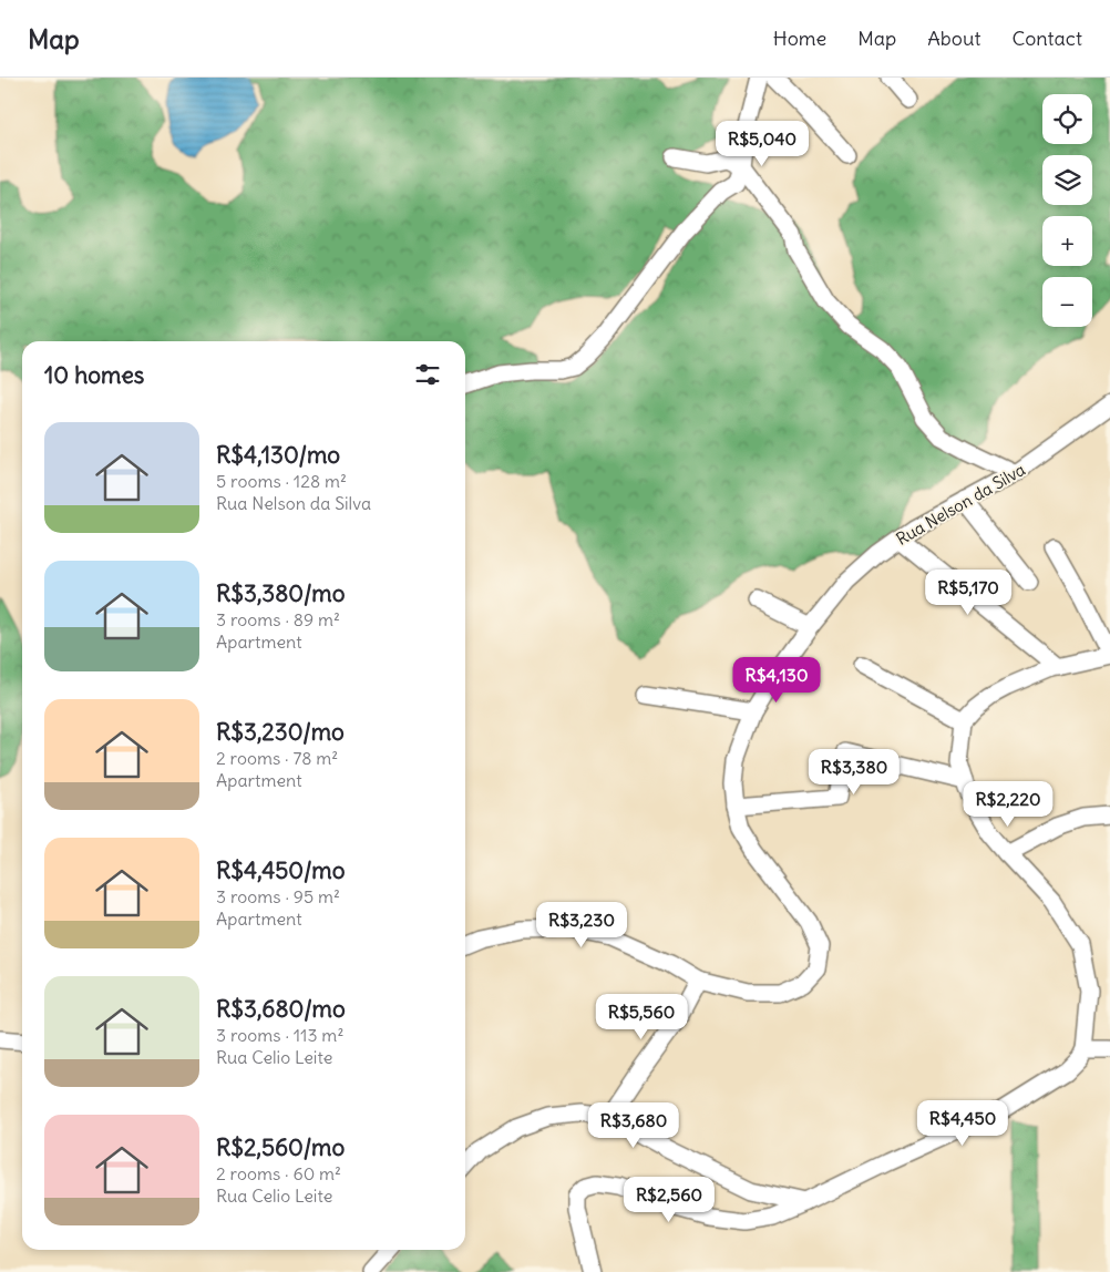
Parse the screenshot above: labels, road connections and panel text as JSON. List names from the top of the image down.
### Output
{
  "streets": {
    "street": ["Rua Nelson da Silva"]
  },
  "page": {
    "header": "Map",
    "nav": [
      "Home",
      "Map",
      "About",
      "Contact"
    ],
    "map_buttons": ["+", "−"],
    "price": [
      "R$5,040",
      "R$5,170",
      "R$4,130",
      "R$3,380",
      "R$2,220",
      "R$3,230",
      "R$5,560",
      "R$4,450",
      "R$3,680",
      "R$2,560"
    ],
    "heading": "10 homes",
    "list": [
      {
        "name": "R$4,130/mo",
        "note": "5 rooms · 128 m² · Rua Nelson da Silva"
      },
      {
        "name": "R$3,380/mo",
        "note": "3 rooms · 89 m² · Apartment"
      },
      {
        "name": "R$3,230/mo",
        "note": "2 rooms · 78 m² · Apartment"
      },
      {
        "name": "R$4,450/mo",
        "note": "3 rooms · 95 m² · Apartment"
      },
      {
        "name": "R$3,680/mo",
        "note": "3 rooms · 113 m² · Rua Celio Leite"
      },
      {
        "name": "R$2,560/mo",
        "note": "2 rooms · 60 m² · Rua Celio Leite"
      }
    ]
  }
}
